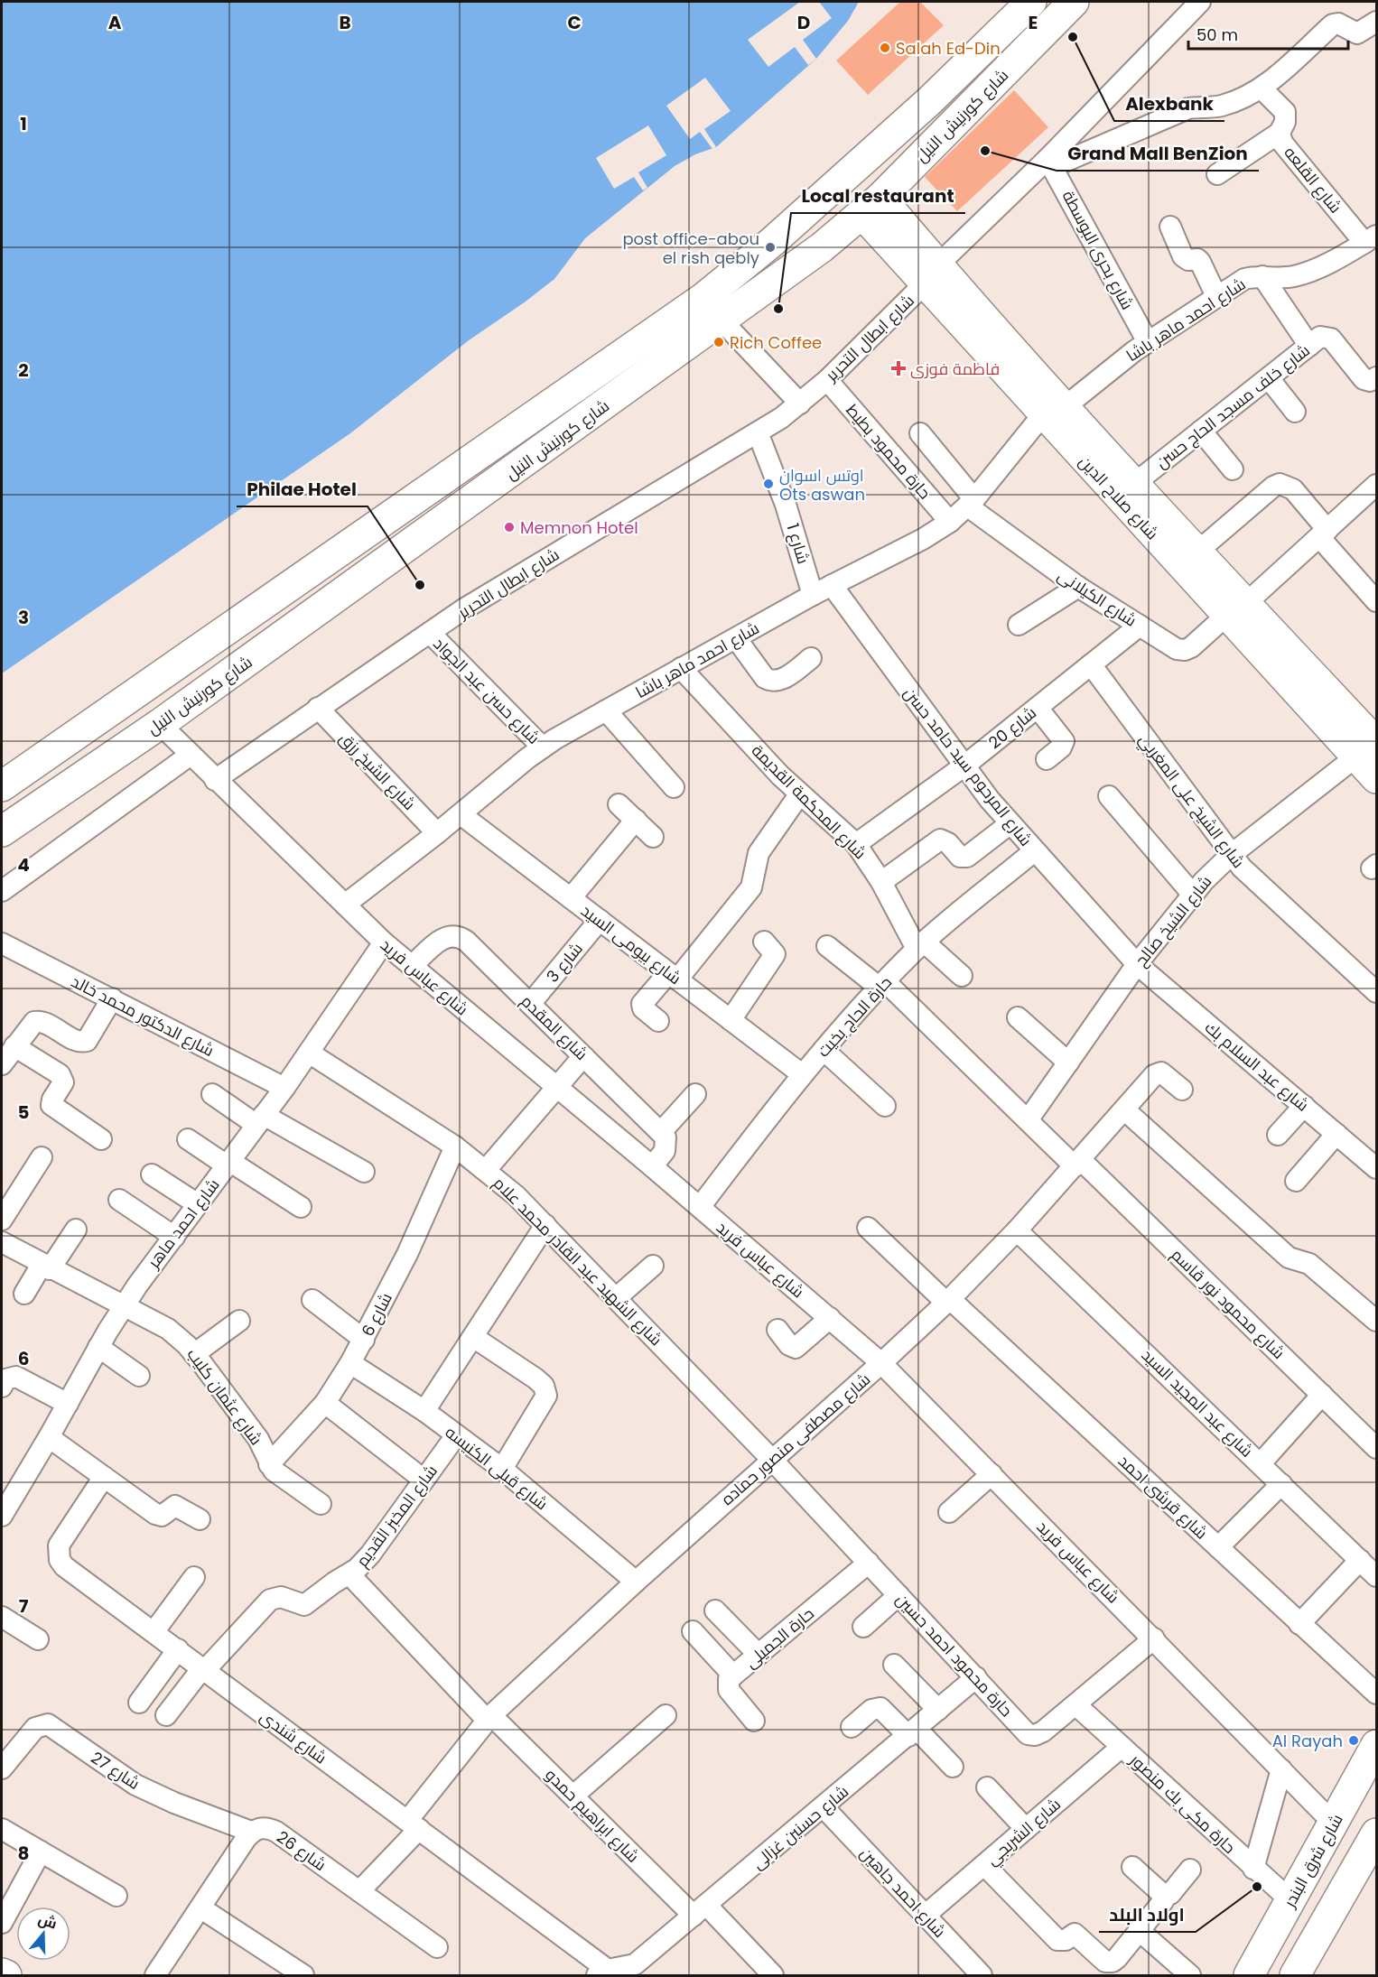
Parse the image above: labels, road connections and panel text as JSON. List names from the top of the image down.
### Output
{
  "streets": {
    "main road": ["شارع كورنيش النيل", "شارع صلاح الدين", "شارع شرق البندر"],
    "street": [
      "شارع القلعه",
      "شارع بحرى البوسطة",
      "شارع احمد ماهر باشا",
      "شارع ابطال التحرير",
      "شارع خلف مسجد الحاج حسن",
      "حارة محمود بطيط",
      "شارع 1",
      "شارع الكيلانى",
      "شارع حسن عبد الجواد",
      "شارع 20",
      "شارع المرحوم سيد حامد حسن",
      "شارع الشيخ رزق",
      "شارع الشيخ على المغربي",
      "شارع المحكمة القديمة",
      "شارع الشيخ صالح",
      "شارع بيومى السيد",
      "شارع 3",
      "شارع عباس فريد",
      "شارع الدكتور محمد خالد",
      "حارة الحاج بخيت",
      "شارع المقدم",
      "شارع عبد السلام بك",
      "شارع احمد ماهر",
      "شارع الشهيد عبد القادر محمد علام",
      "شارع محمود نور قاسم",
      "شارع 6",
      "شارع عثمان كليب",
      "شارع عبد المجيد السيد",
      "شارع مصطفى منصور حماده",
      "شارع قبلى الكنيسه",
      "شارع قرشى احمد",
      "شارع المخبز القديم",
      "حارة الجميلى",
      "حارة محمود احمد حسين",
      "شارع شندى",
      "شارع 27",
      "حارة مكى بك منصور",
      "شارع ابراهيم حمدو",
      "شارع حسنين غزالى",
      "شارع الشربجي",
      "شارع 26",
      "شارع احمد جاهين"
    ]
  },
  "crossings": [
    ["شارع كورنيش النيل", "شارع صلاح الدين"],
    ["شارع كورنيش النيل", "شارع عباس فريد"],
    ["شارع القلعه", "شارع احمد ماهر باشا"],
    ["شارع بحرى البوسطة", "شارع احمد ماهر باشا"],
    ["شارع بحرى البوسطة", "شارع ابطال التحرير"],
    ["شارع احمد ماهر باشا", "حارة محمود بطيط"],
    ["شارع احمد ماهر باشا", "شارع صلاح الدين"],
    ["شارع احمد ماهر باشا", "شارع 1"],
    ["شارع احمد ماهر باشا", "شارع الكيلانى"],
    ["شارع احمد ماهر باشا", "شارع حسن عبد الجواد"],
    ["شارع احمد ماهر باشا", "شارع المرحوم سيد حامد حسن"],
    ["شارع احمد ماهر باشا", "شارع الشيخ رزق"],
    ["شارع احمد ماهر باشا", "شارع المحكمة القديمة"],
    ["شارع احمد ماهر باشا", "شارع بيومى السيد"],
    ["شارع احمد ماهر باشا", "شارع عباس فريد"],
    ["شارع ابطال التحرير", "حارة محمود بطيط"],
    ["شارع ابطال التحرير", "شارع صلاح الدين"],
    ["شارع ابطال التحرير", "شارع 1"],
    ["شارع ابطال التحرير", "شارع حسن عبد الجواد"],
    ["شارع ابطال التحرير", "شارع الشيخ رزق"],
    ["شارع ابطال التحرير", "شارع عباس فريد"],
    ["شارع خلف مسجد الحاج حسن", "شارع صلاح الدين"],
    ["شارع صلاح الدين", "شارع الكيلانى"],
    ["شارع صلاح الدين", "شارع الشيخ صالح"],
    ["شارع الكيلانى", "شارع 20"],
    ["شارع 20", "شارع المرحوم سيد حامد حسن"],
    ["شارع 20", "شارع الشيخ على المغربي"],
    ["شارع 20", "شارع المحكمة القديمة"],
    ["شارع المرحوم سيد حامد حسن", "شارع الشيخ صالح"],
    ["شارع المرحوم سيد حامد حسن", "حارة الحاج بخيت"],
    ["شارع المرحوم سيد حامد حسن", "شارع عبد السلام بك"],
    ["شارع الشيخ على المغربي", "شارع الشيخ صالح"],
    ["شارع المحكمة القديمة", "حارة الحاج بخيت"],
    ["شارع الشيخ صالح", "شارع عبد السلام بك"],
    ["شارع الشيخ صالح", "شارع محمود نور قاسم"],
    ["شارع بيومى السيد", "شارع 3"],
    ["شارع بيومى السيد", "حارة الحاج بخيت"],
    ["شارع 3", "شارع المقدم"],
    ["شارع عباس فريد", "حارة الحاج بخيت"],
    ["شارع عباس فريد", "شارع المقدم"],
    ["شارع عباس فريد", "شارع احمد ماهر"],
    ["شارع عباس فريد", "شارع مصطفى منصور حماده"],
    ["شارع عباس فريد", "حارة محمود احمد حسين"],
    ["شارع عباس فريد", "شارع شرق البندر"],
    ["شارع الدكتور محمد خالد", "شارع احمد ماهر"],
    ["حارة الحاج بخيت", "شارع محمود نور قاسم"],
    ["شارع احمد ماهر", "شارع الشهيد عبد القادر محمد علام"],
    ["شارع احمد ماهر", "شارع عثمان كليب"],
    ["شارع الشهيد عبد القادر محمد علام", "شارع 6"],
    ["شارع الشهيد عبد القادر محمد علام", "شارع مصطفى منصور حماده"],
    ["شارع الشهيد عبد القادر محمد علام", "حارة محمود احمد حسين"],
    ["شارع محمود نور قاسم", "شارع مصطفى منصور حماده"],
    ["شارع 6", "شارع عثمان كليب"],
    ["شارع 6", "شارع قبلى الكنيسه"],
    ["شارع عبد المجيد السيد", "شارع مصطفى منصور حماده"],
    ["شارع مصطفى منصور حماده", "شارع قبلى الكنيسه"],
    ["شارع مصطفى منصور حماده", "شارع قرشى احمد"],
    ["شارع مصطفى منصور حماده", "حارة محمود احمد حسين"],
    ["شارع مصطفى منصور حماده", "شارع شندى"],
    ["شارع مصطفى منصور حماده", "شارع ابراهيم حمدو"],
    ["شارع مصطفى منصور حماده", "شارع 26"],
    ["شارع قبلى الكنيسه", "شارع المخبز القديم"],
    ["شارع المخبز القديم", "شارع شندى"],
    ["شارع المخبز القديم", "شارع ابراهيم حمدو"],
    ["حارة الجميلى", "حارة محمود احمد حسين"],
    ["حارة محمود احمد حسين", "حارة مكى بك منصور"],
    ["حارة محمود احمد حسين", "شارع حسنين غزالى"],
    ["شارع شندى", "شارع حسنين غزالى"],
    ["شارع 27", "شارع 26"],
    ["حارة مكى بك منصور", "شارع الشربجي"],
    ["حارة مكى بك منصور", "شارع شرق البندر"],
    ["شارع ابراهيم حمدو", "شارع حسنين غزالى"],
    ["شارع حسنين غزالى", "شارع احمد جاهين"],
    ["شارع الشربجي", "شارع احمد جاهين"]
  ],
  "places": {
    "other": [
      "Alexbank",
      "Salah Ed-Din",
      "Grand Mall BenZion",
      "post office-abou el rish qebly",
      "Local restaurant",
      "Rich Coffee",
      "اوتس اسوان Ots aswan",
      "Memnon Hotel",
      "Philae Hotel",
      "Al Rayah",
      "اولاد البلد"
    ],
    "health": ["فاطمة فوزى"]
  },
  "scale_bar": "50 m",
  "north": "top",
  "grid": {
    "columns": [
      "A",
      "B",
      "C",
      "D",
      "E"
    ],
    "rows": [
      "1",
      "2",
      "3",
      "4",
      "5",
      "6",
      "7",
      "8"
    ]
  }
}
